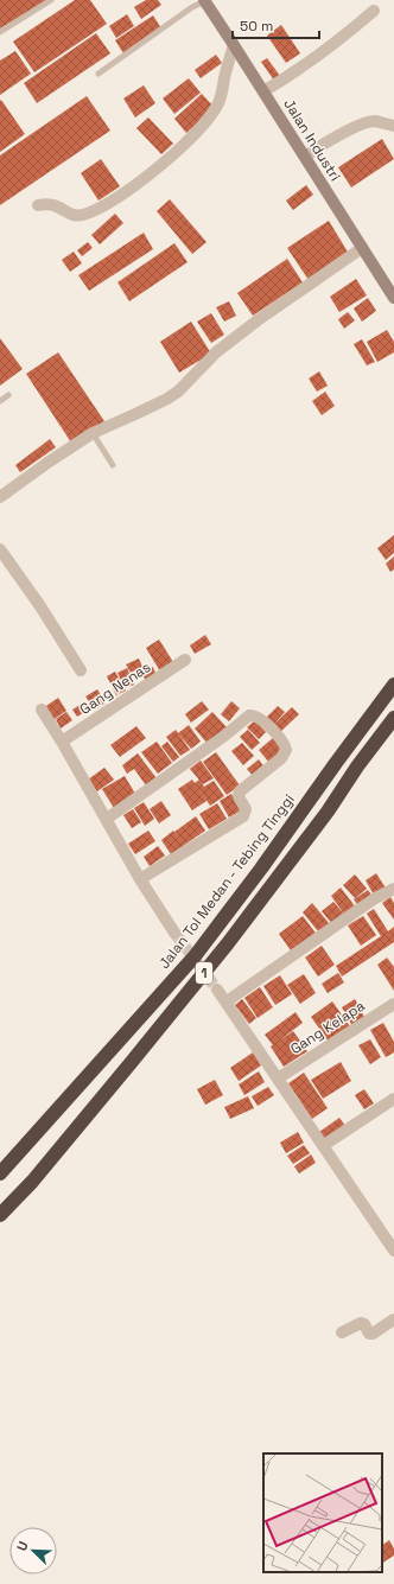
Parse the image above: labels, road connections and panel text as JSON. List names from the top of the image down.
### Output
{
  "streets": {
    "highway": ["Jalan Tol Medan - Tebing Tinggi", "1"],
    "street": ["Jalan Industri", "Gang Nenas", "Gang Kelapa"]
  },
  "scale_bar": "50 m",
  "north": "top left"
}
